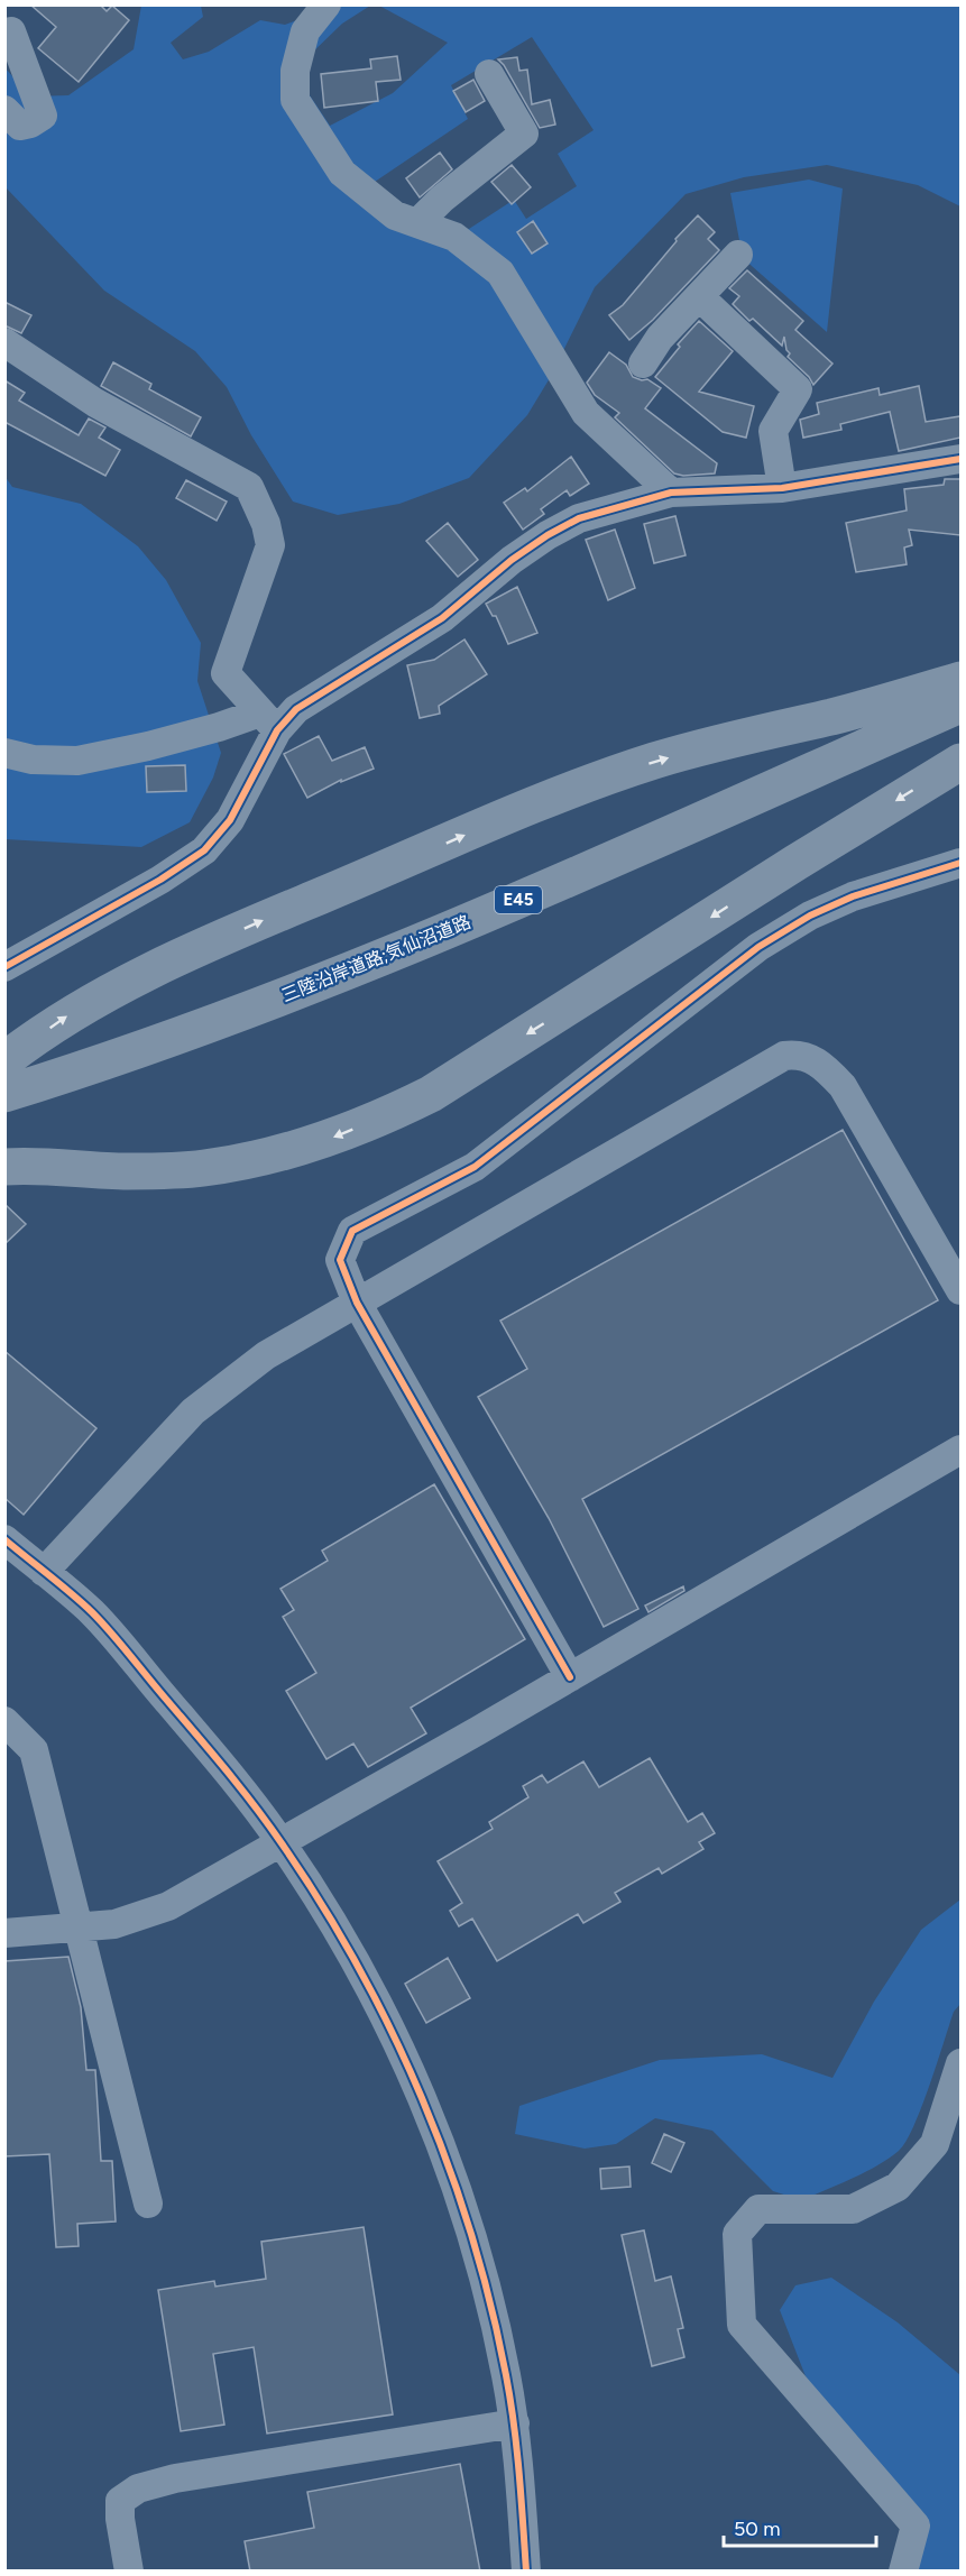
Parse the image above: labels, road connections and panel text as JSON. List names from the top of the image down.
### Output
{
  "streets": {
    "highway": ["E45", "三陸沿岸道路;気仙沼道路"]
  },
  "scale_bar": "50 m"
}
